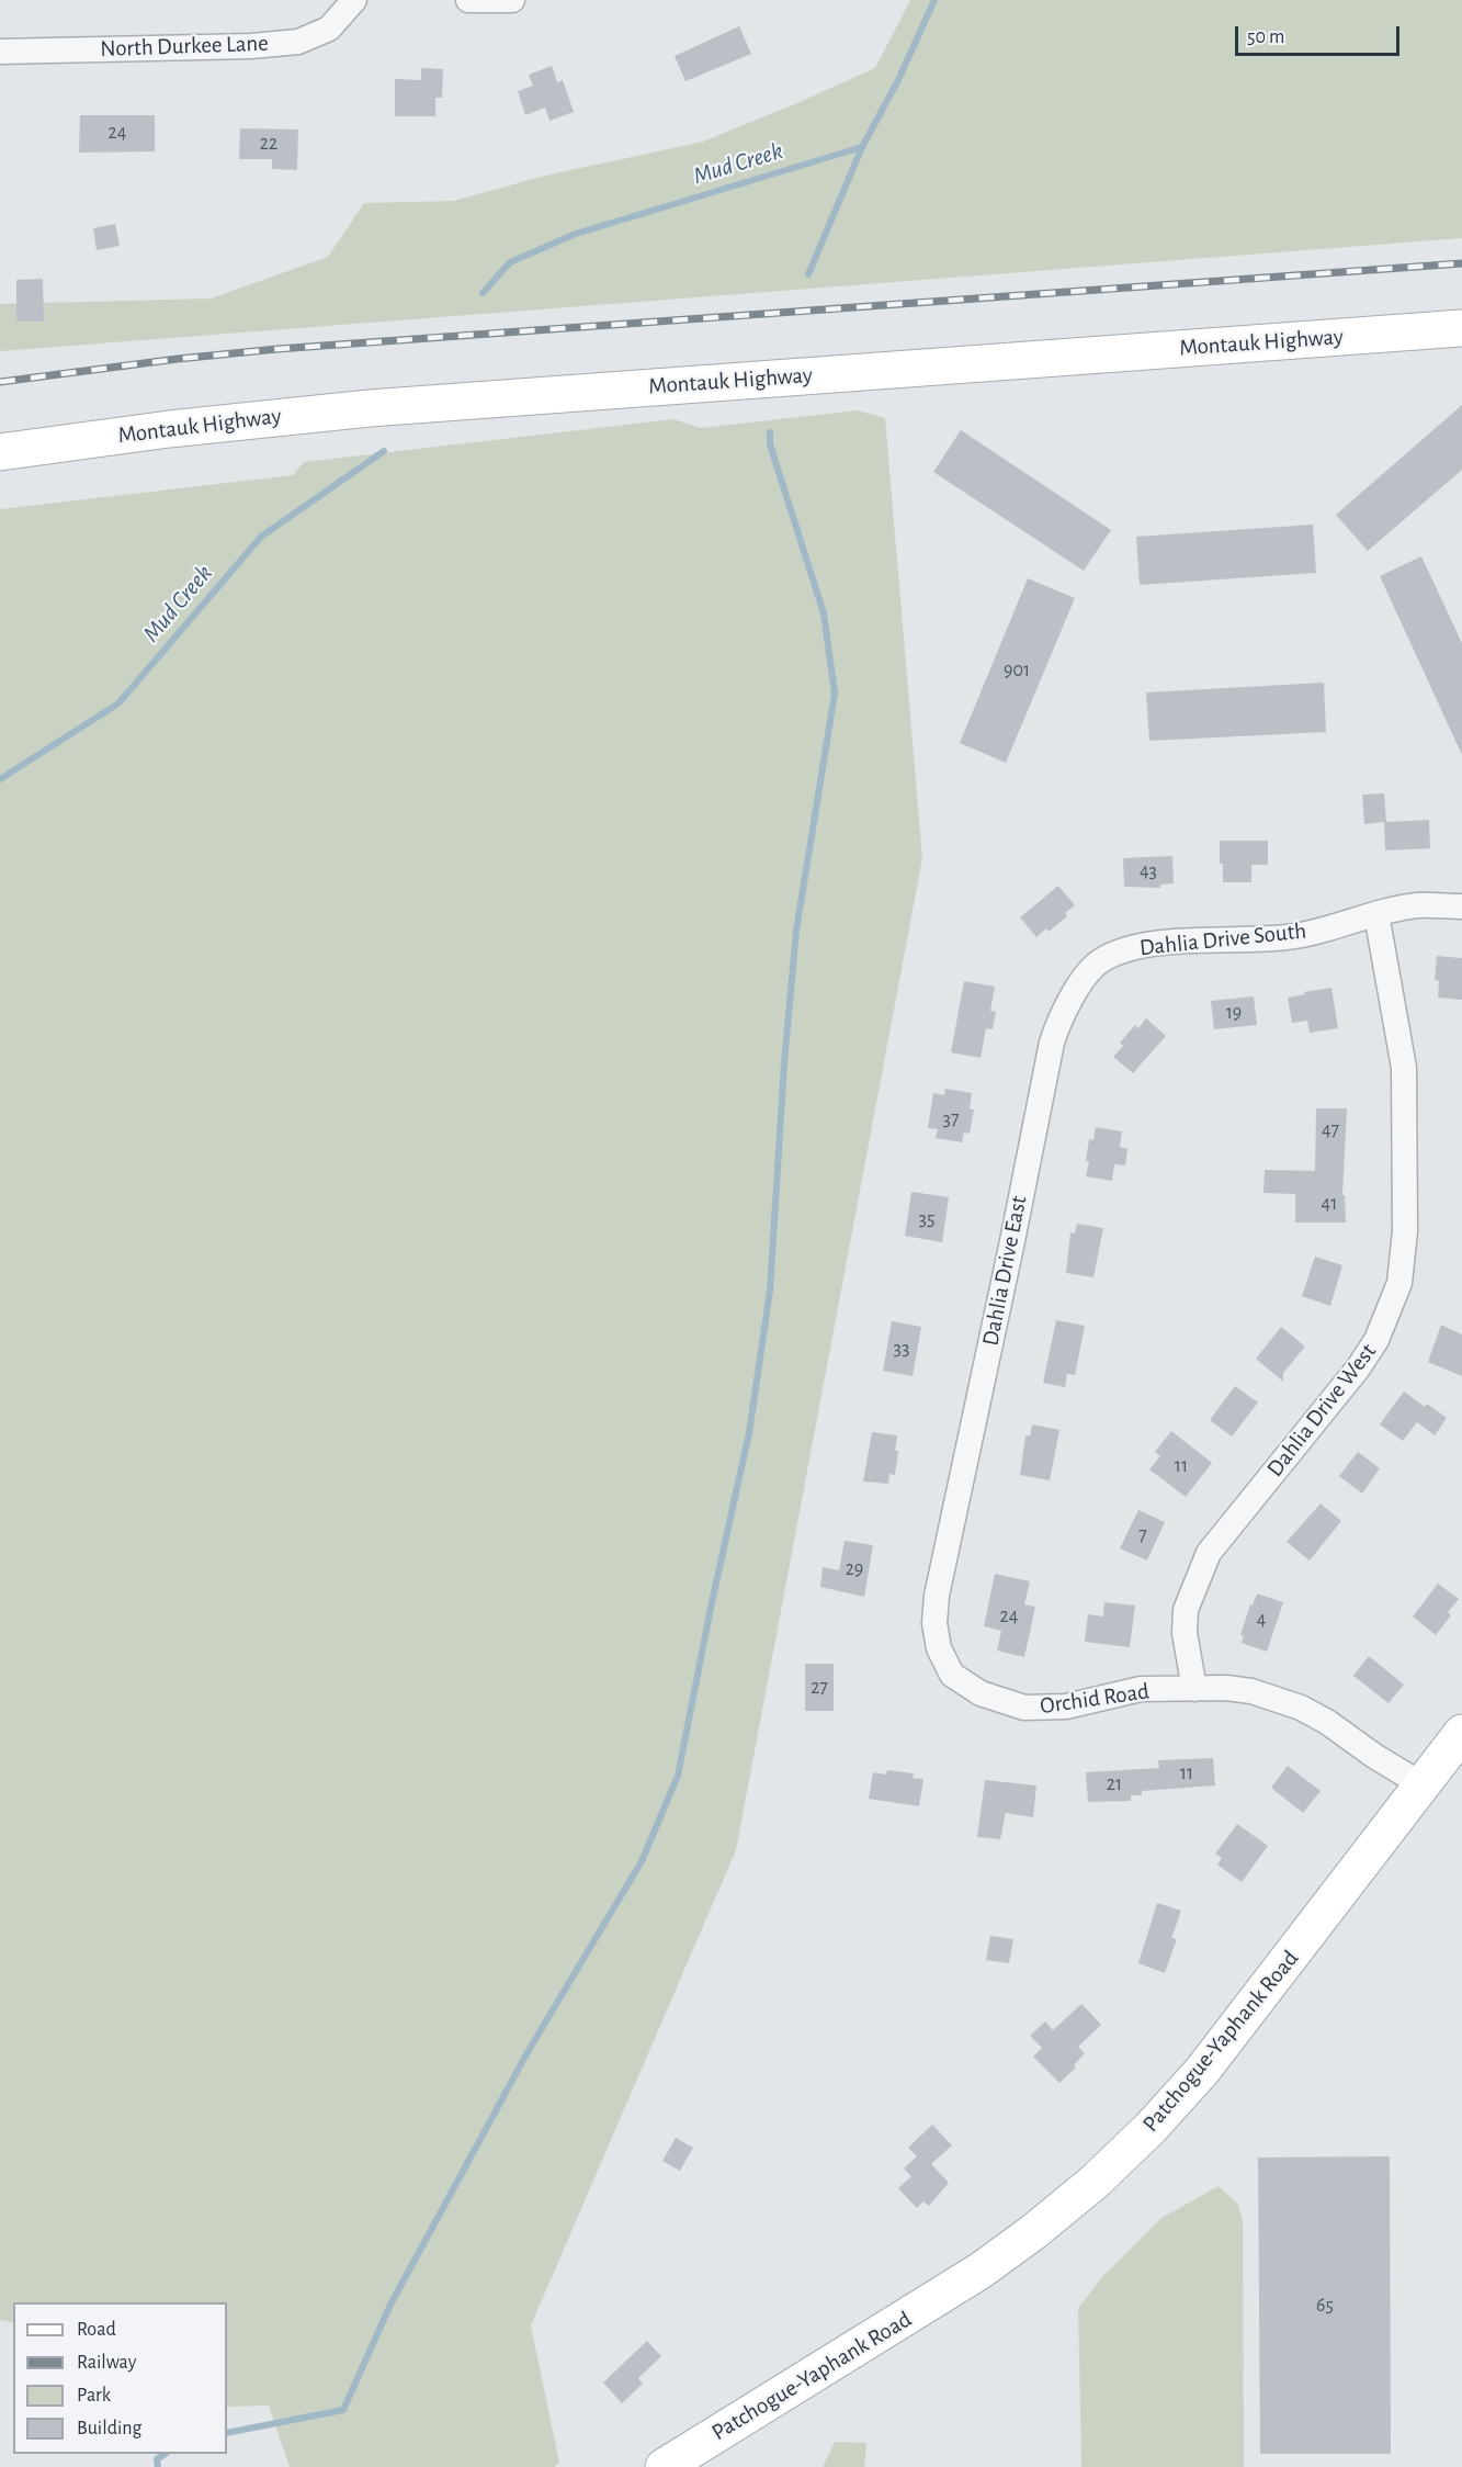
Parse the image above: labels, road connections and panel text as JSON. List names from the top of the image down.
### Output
{
  "streets": {
    "main road": ["Montauk Highway", "Patchogue-Yaphank Road"],
    "street": [
      "North Durkee Lane",
      "Dahlia Drive South",
      "Dahlia Drive East",
      "Dahlia Drive West",
      "Orchid Road"
    ]
  },
  "crossings": [
    ["Dahlia Drive South", "Dahlia Drive East"],
    ["Dahlia Drive South", "Dahlia Drive West"],
    ["Dahlia Drive East", "Orchid Road"],
    ["Dahlia Drive West", "Orchid Road"],
    ["Orchid Road", "Patchogue-Yaphank Road"]
  ],
  "water": ["Mud Creek"],
  "house_numbers": [
    "24",
    "22",
    "901",
    "43",
    "19",
    "37",
    "47",
    "41",
    "35",
    "33",
    "11",
    "7",
    "29",
    "24",
    "4",
    "27",
    "11",
    "21",
    "65"
  ],
  "legend": [
    "Road",
    "Railway",
    "Park",
    "Building"
  ],
  "scale_bar": "50 m"
}
